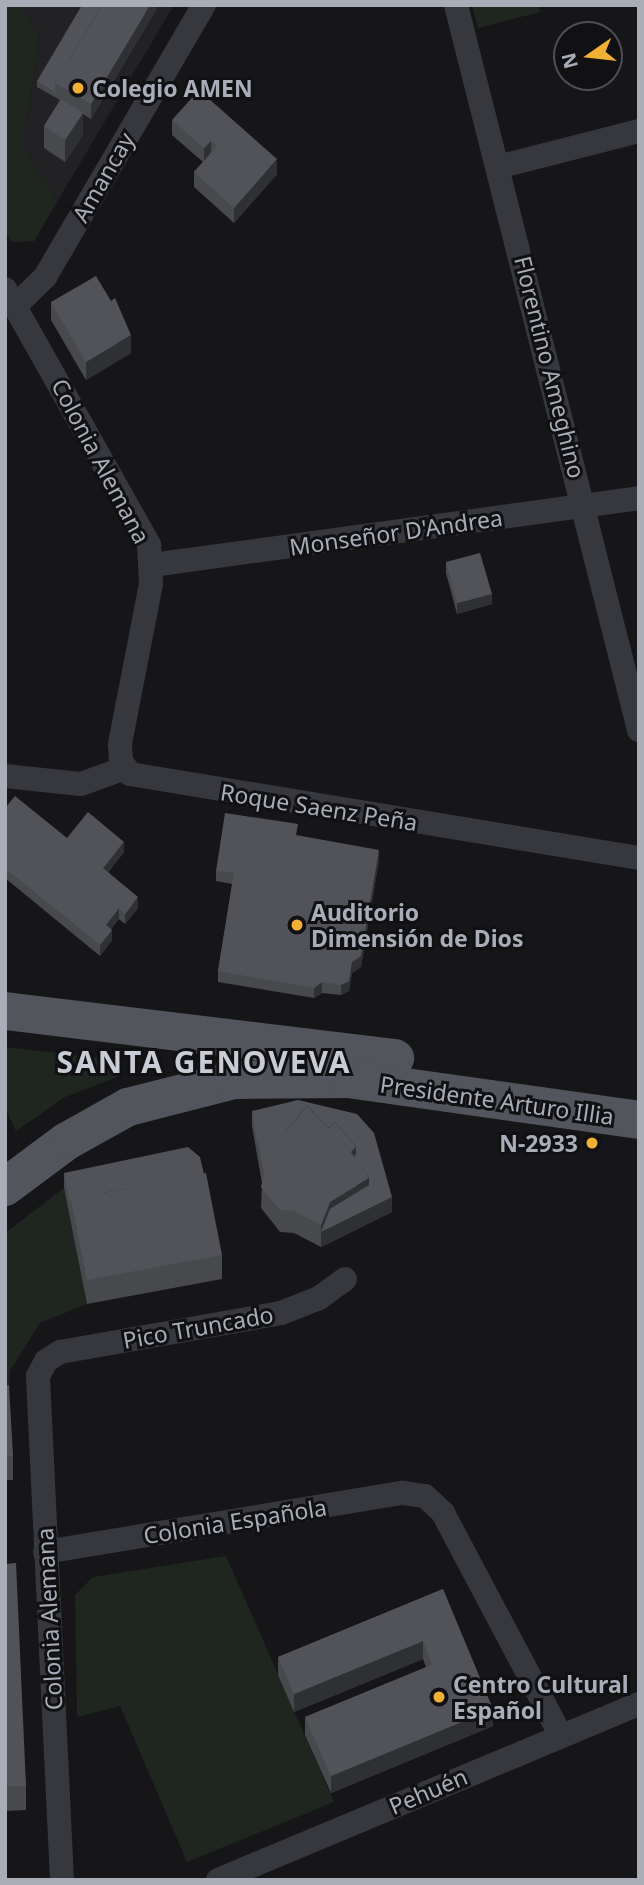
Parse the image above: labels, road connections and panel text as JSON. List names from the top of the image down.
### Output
{
  "streets": {
    "main road": ["Presidente Arturo Illia"],
    "street": [
      "Amancay",
      "Florentino Ameghino",
      "Colonia Alemana",
      "Monseñor D'Andrea",
      "Roque Saenz Peña",
      "Pico Truncado",
      "Colonia Española",
      "Pehuén"
    ]
  },
  "crossings": [
    ["Amancay", "Colonia Alemana"],
    ["Florentino Ameghino", "Monseñor D'Andrea"],
    ["Colonia Alemana", "Monseñor D'Andrea"],
    ["Colonia Alemana", "Roque Saenz Peña"],
    ["Colonia Alemana", "Pico Truncado"],
    ["Colonia Alemana", "Colonia Española"],
    ["Colonia Española", "Pehuén"]
  ],
  "districts": ["SANTA GENOVEVA"],
  "places": [
    "Colegio AMEN",
    "Auditorio Dimensión de Dios",
    "N-2933",
    "Centro Cultural Español"
  ],
  "north": "left"
}
